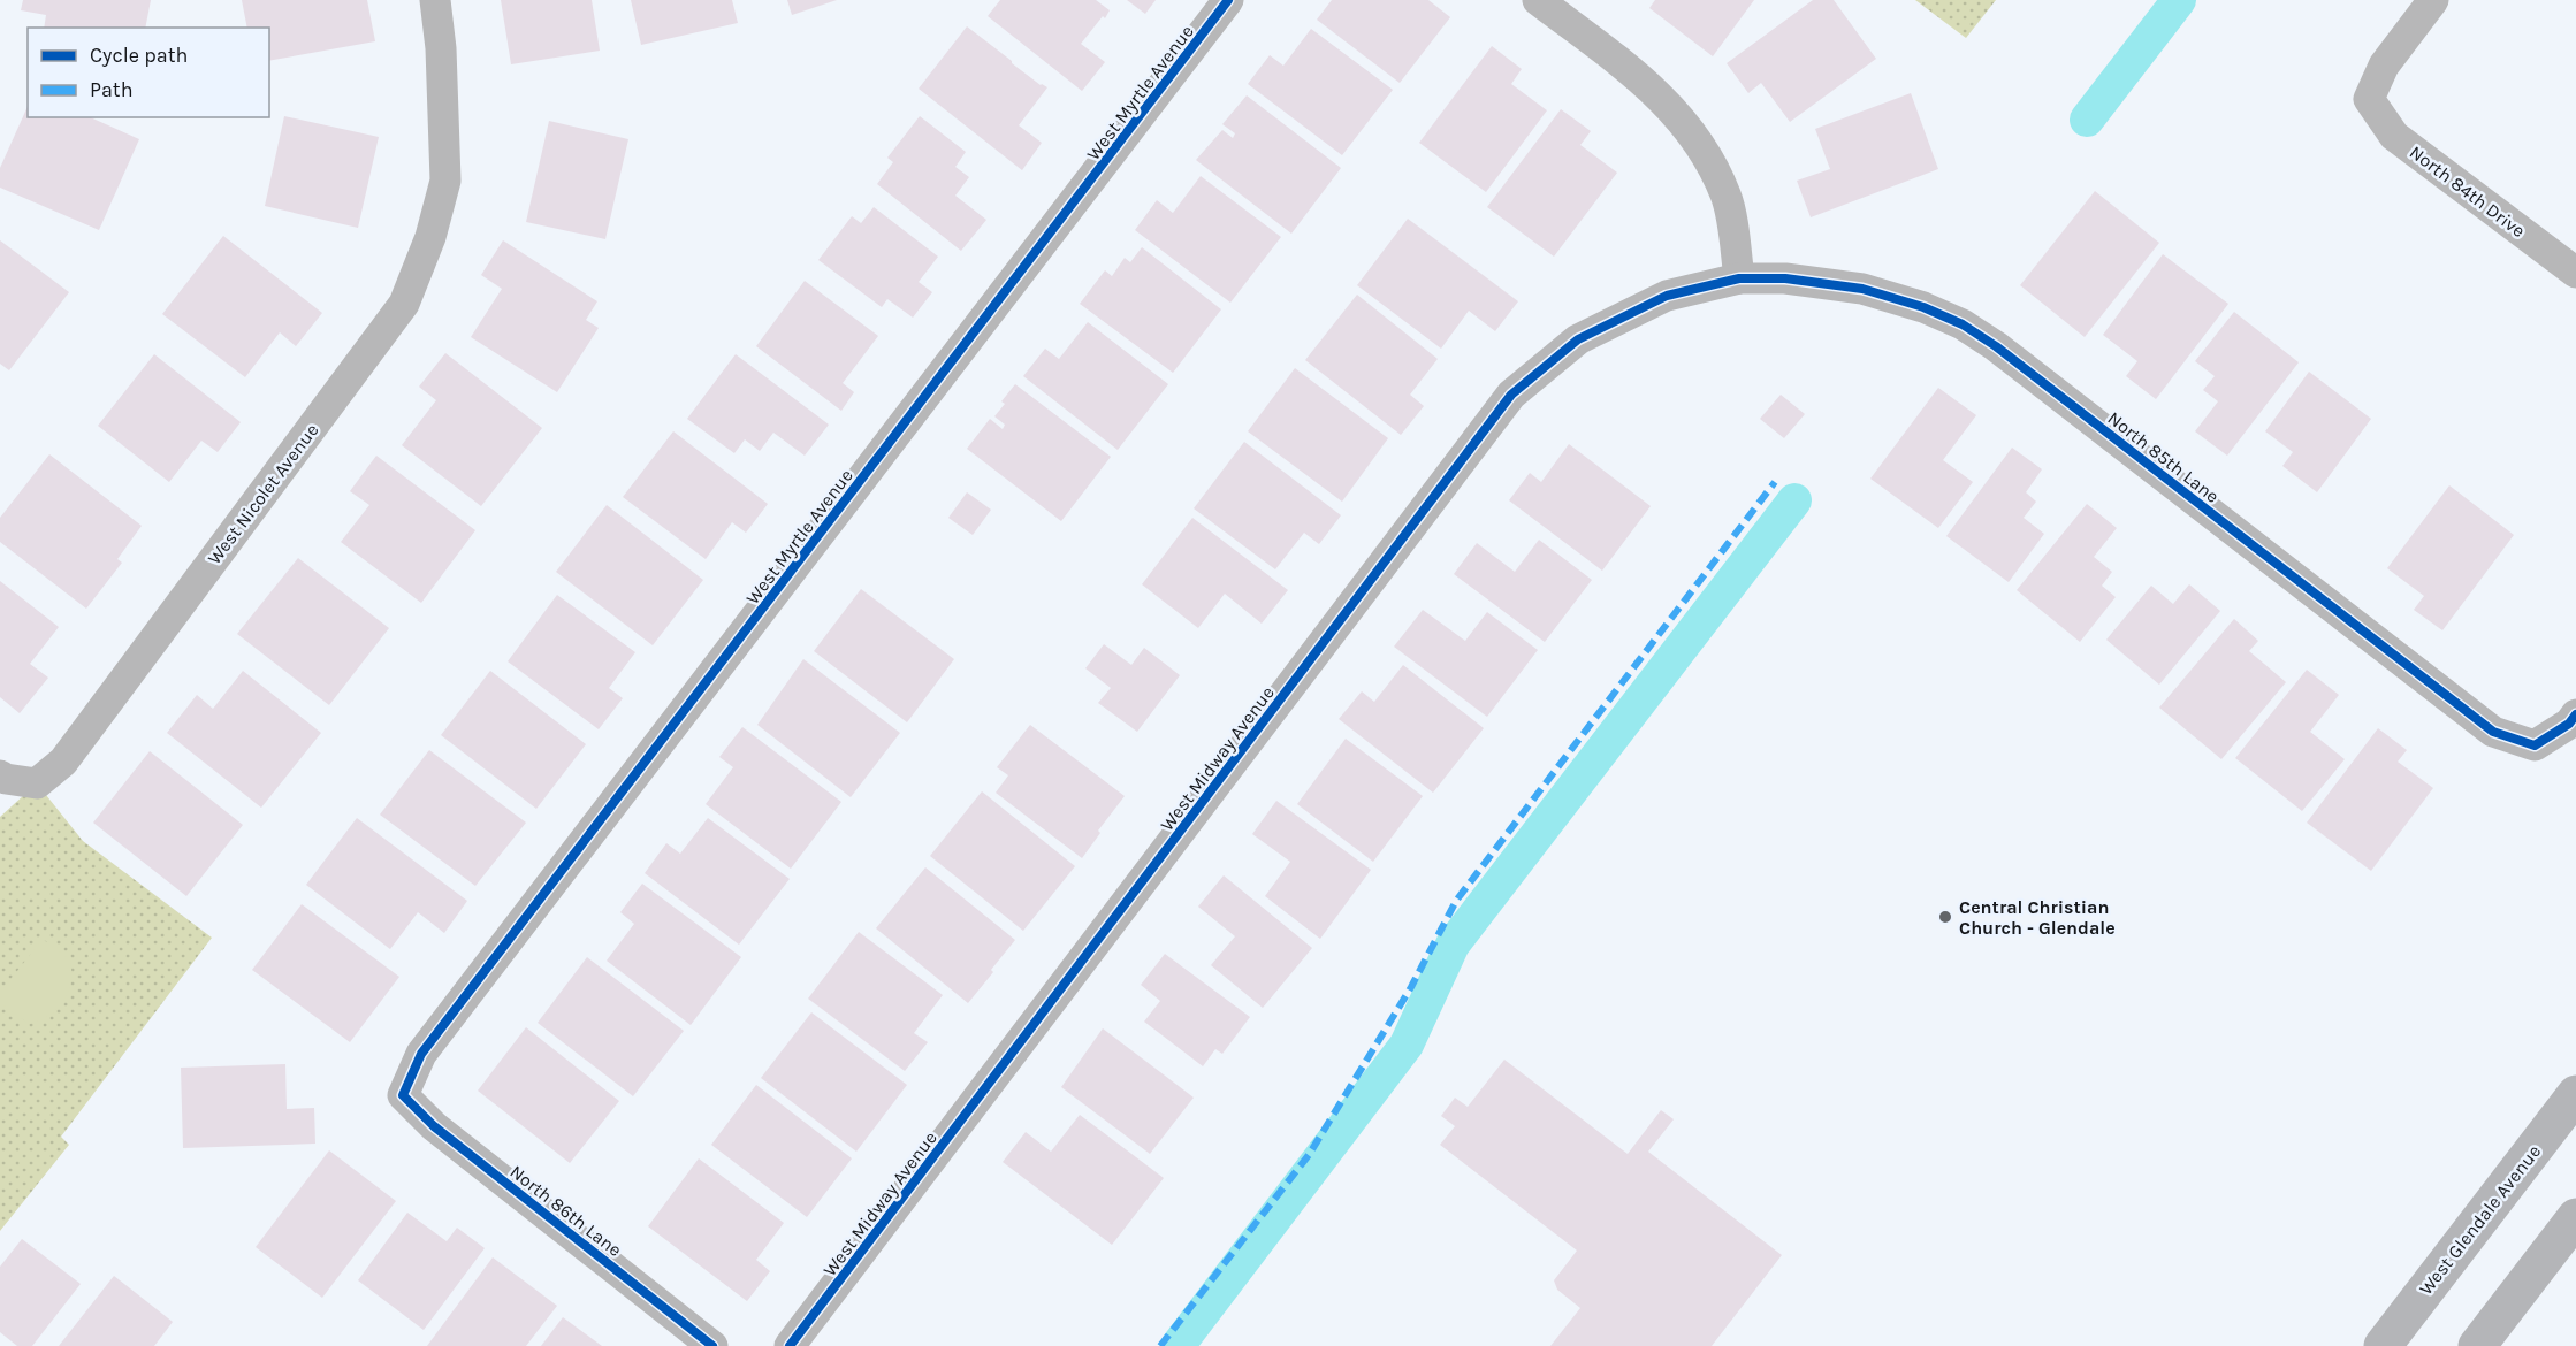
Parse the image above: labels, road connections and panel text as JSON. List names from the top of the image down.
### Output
{
  "streets": {
    "main road": ["West Glendale Avenue"],
    "street": [
      "West Myrtle Avenue",
      "North 84th Drive",
      "North 85th Lane",
      "West Nicolet Avenue",
      "West Midway Avenue",
      "North 86th Lane"
    ]
  },
  "crossings": [
    ["West Myrtle Avenue", "North 86th Lane"],
    ["North 85th Lane", "West Midway Avenue"]
  ],
  "places": ["Central Christian Church - Glendale"],
  "legend": ["Cycle path", "Path"]
}
